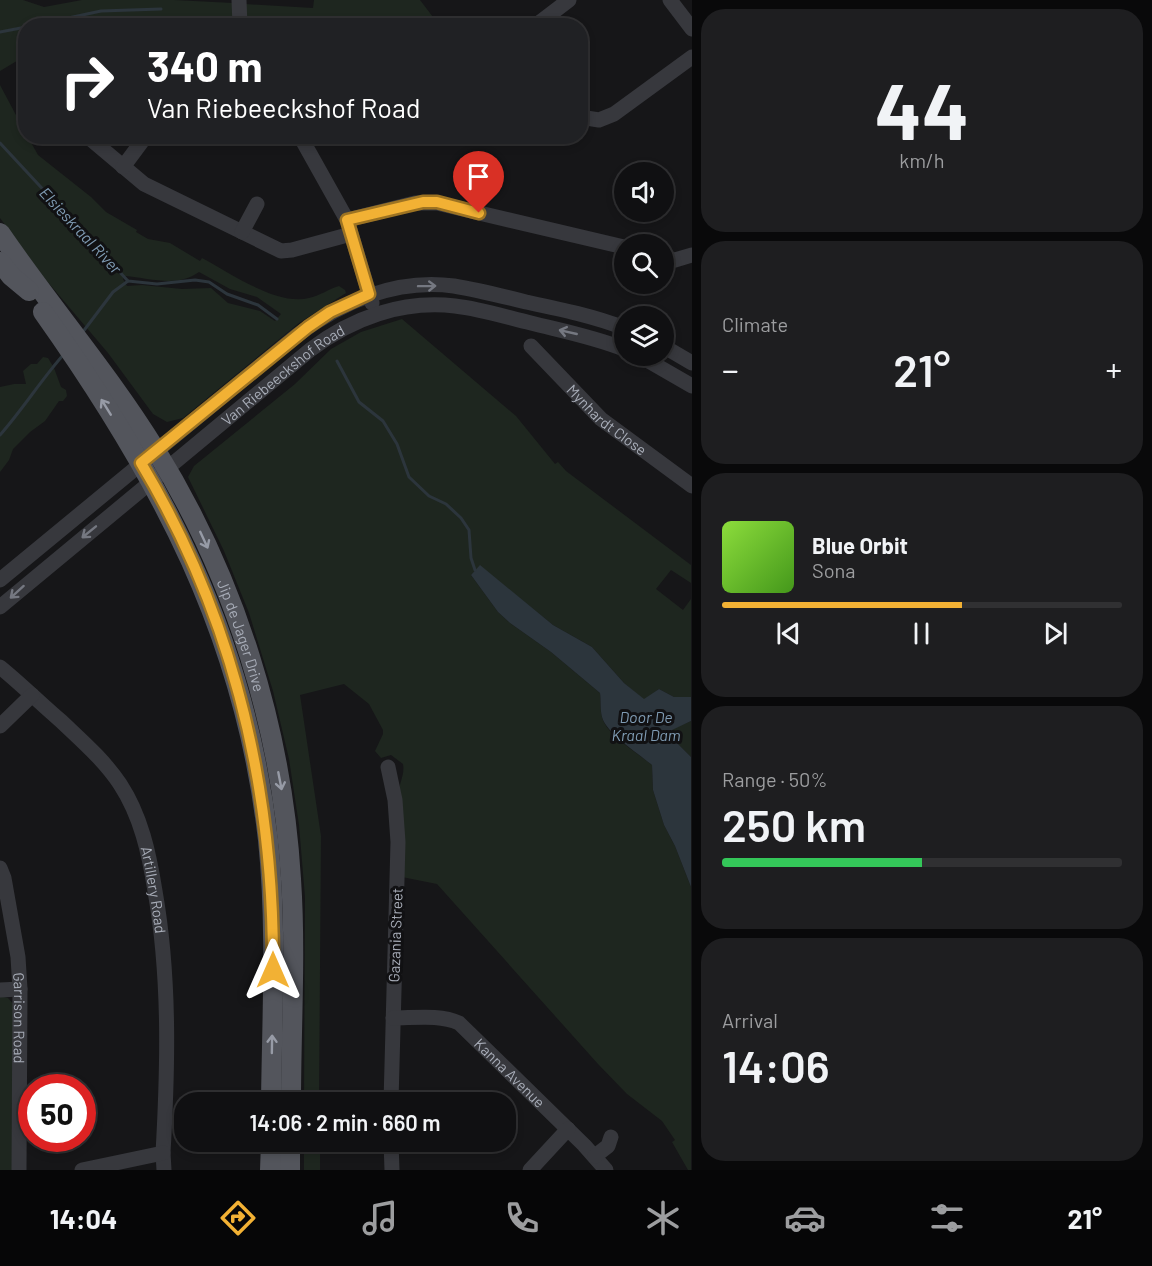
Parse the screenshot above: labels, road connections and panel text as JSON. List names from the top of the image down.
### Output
{
  "streets": {
    "main road": ["Jip de Jager Drive"],
    "street": [
      "Van Riebeeckshof Road",
      "Mynhardt Close",
      "Artillery Road",
      "Gazania Street",
      "Garrison Road",
      "Kanna Avenue"
    ]
  },
  "crossings": [
    ["Van Riebeeckshof Road", "Jip de Jager Drive"],
    ["Gazania Street", "Kanna Avenue"]
  ],
  "water": ["Elsieskraal River", "Door De Kraal Dam"],
  "page": {
    "tile": [
      ["44", "km/h"],
      "Climate",
      ["Range · 50%", "250 km"],
      ["Arrival", "14:06"]
    ],
    "turn": ["340 m", "Van Riebeeckshof Road"],
    "heat": ["−", "21°", "+"],
    "song": ["Blue Orbit", "Sona"],
    "limit": "50",
    "trip": "14:06 · 2 min · 660 m",
    "tabs": ["14:04", "21°"]
  }
}
